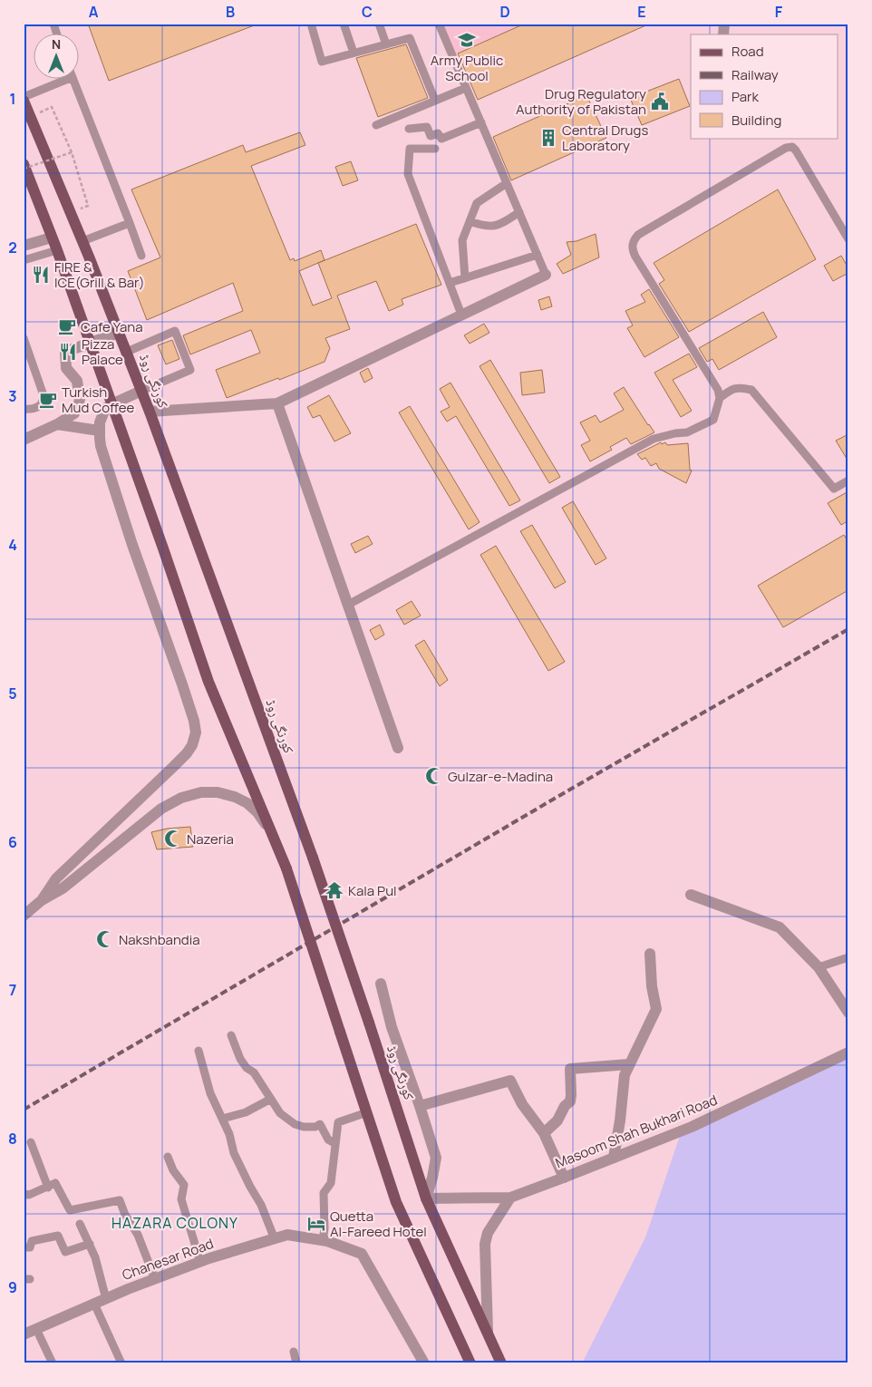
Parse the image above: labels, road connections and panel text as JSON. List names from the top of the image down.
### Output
{
  "streets": {
    "main road": ["کورنگی روڈ"],
    "street": ["Masoom Shah Bukhari Road", "Chanesar Road"]
  },
  "crossings": [
    ["کورنگی روڈ", "Masoom Shah Bukhari Road"]
  ],
  "districts": ["HAZARA COLONY"],
  "places": {
    "school or university": ["Army Public School"],
    "public building": ["Drug Regulatory Authority of Pakistan"],
    "building": ["Central Drugs Laboratory"],
    "restaurant": ["FIRE & ICE(Grill & Bar)", "Pizza Palace"],
    "cafe": ["Cafe Yana", "Turkish Mud Coffee"],
    "mosque": ["Gulzar-e-Madina", "Nazeria", "Nakshbandia"],
    "temple": ["Kala Pul"],
    "hotel": ["Quetta Al-Fareed Hotel"]
  },
  "legend": [
    "Road",
    "Railway",
    "Park",
    "Building"
  ],
  "north": "top",
  "grid": {
    "columns": [
      "A",
      "B",
      "C",
      "D",
      "E",
      "F"
    ],
    "rows": [
      "1",
      "2",
      "3",
      "4",
      "5",
      "6",
      "7",
      "8",
      "9"
    ]
  }
}
